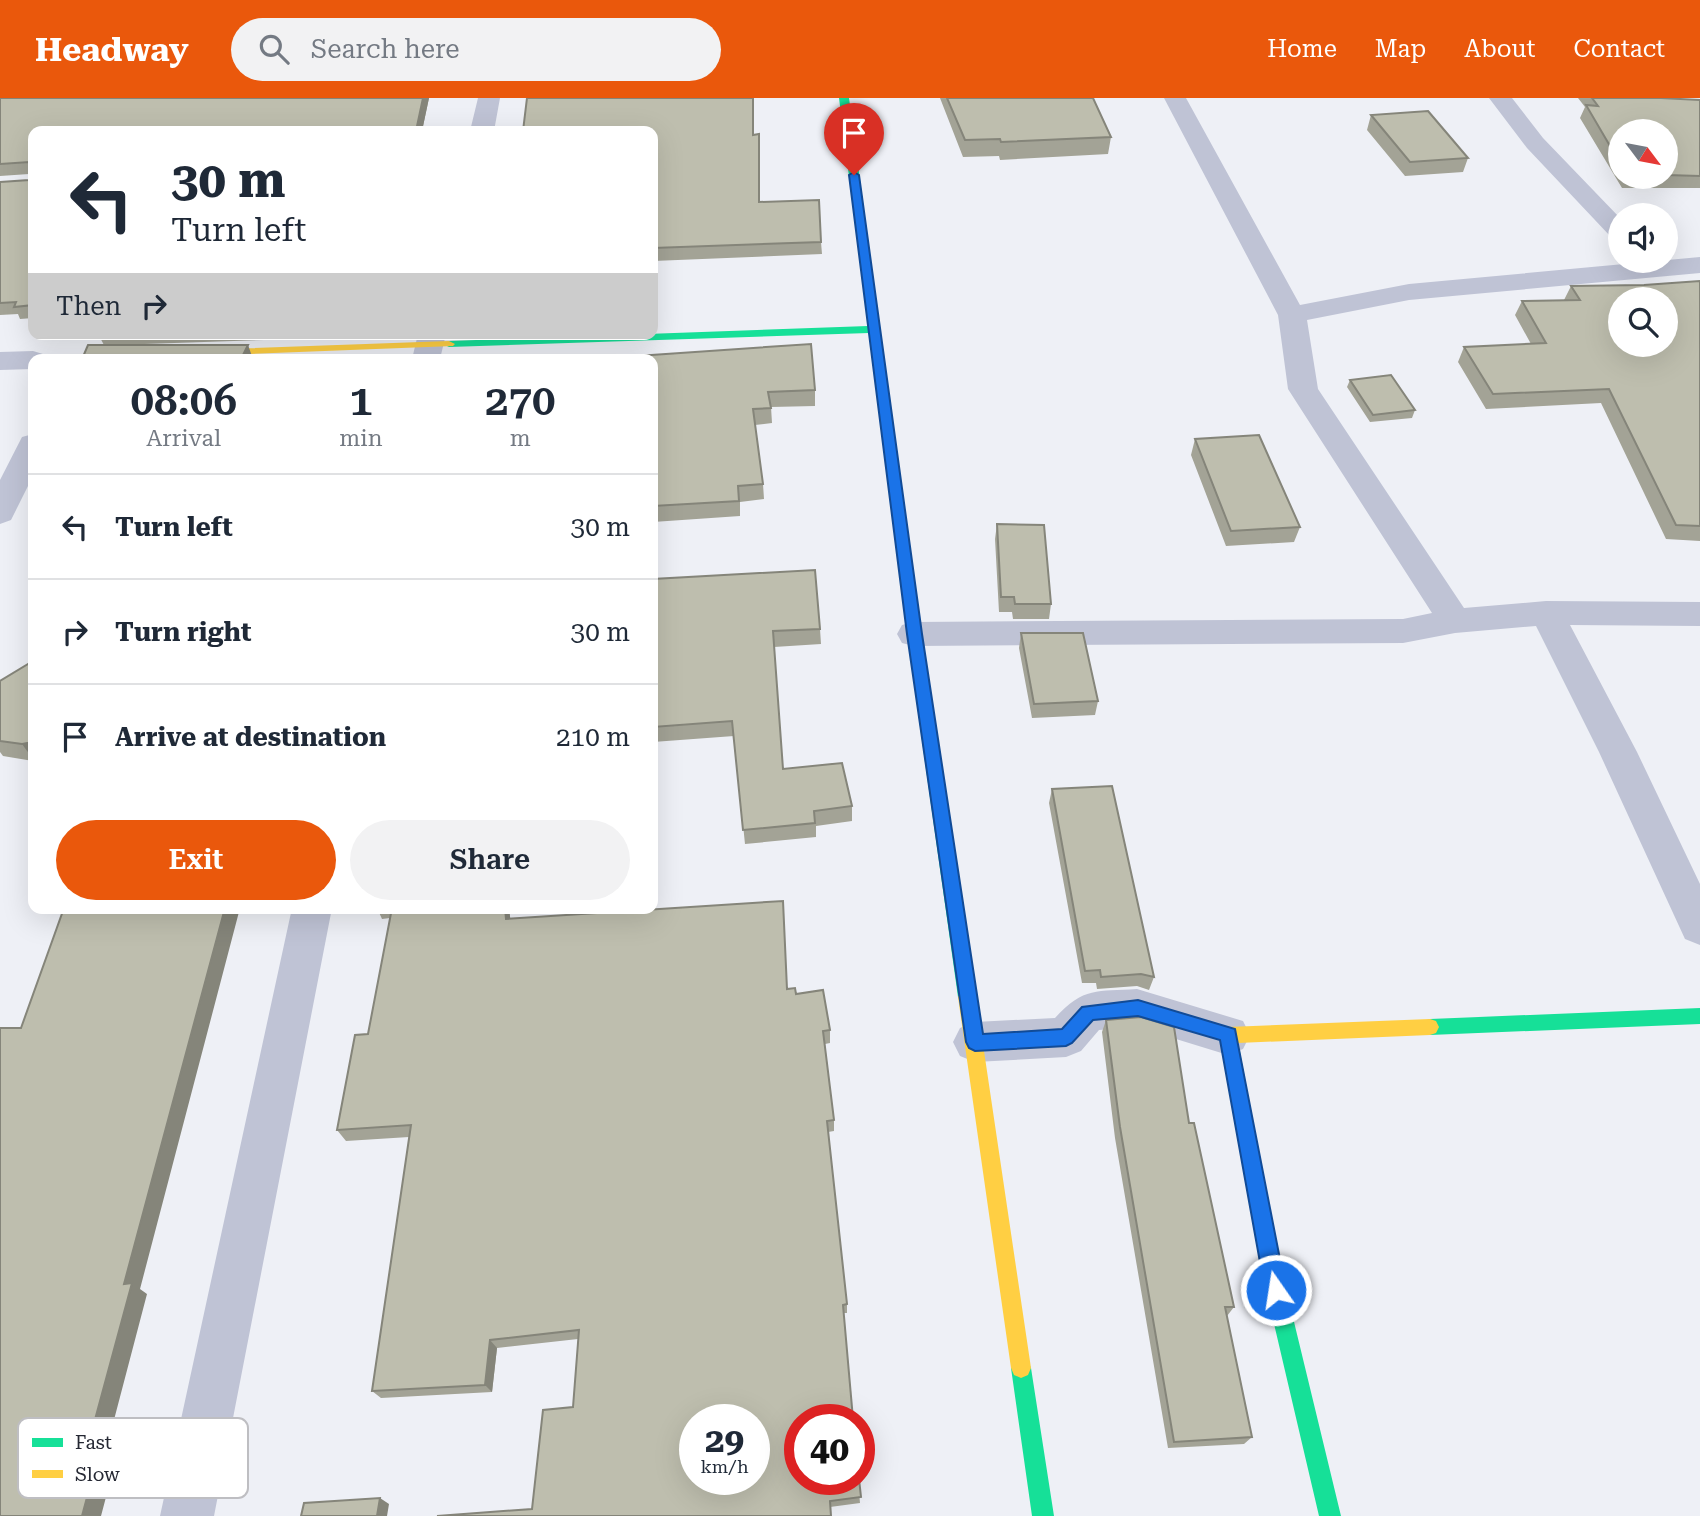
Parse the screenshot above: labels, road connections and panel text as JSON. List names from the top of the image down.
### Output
{
  "legend": ["Fast", "Slow"],
  "north": "bottom right",
  "page": {
    "header": "Headway",
    "search": "Search here",
    "nav": [
      "Home",
      "Map",
      "About",
      "Contact"
    ],
    "turn": ["30 m", "Turn left"],
    "then": "Then",
    "eta": [
      "08:06",
      "Arrival",
      "1",
      "min",
      "270",
      "m"
    ],
    "list": [
      {
        "name": "Turn left",
        "value": "30 m"
      },
      {
        "name": "Turn right",
        "value": "30 m"
      },
      {
        "name": "Arrive at destination",
        "value": "210 m"
      }
    ],
    "buttons": ["Exit", "Share"],
    "speed": "29 km/h",
    "limit": "40"
  }
}
